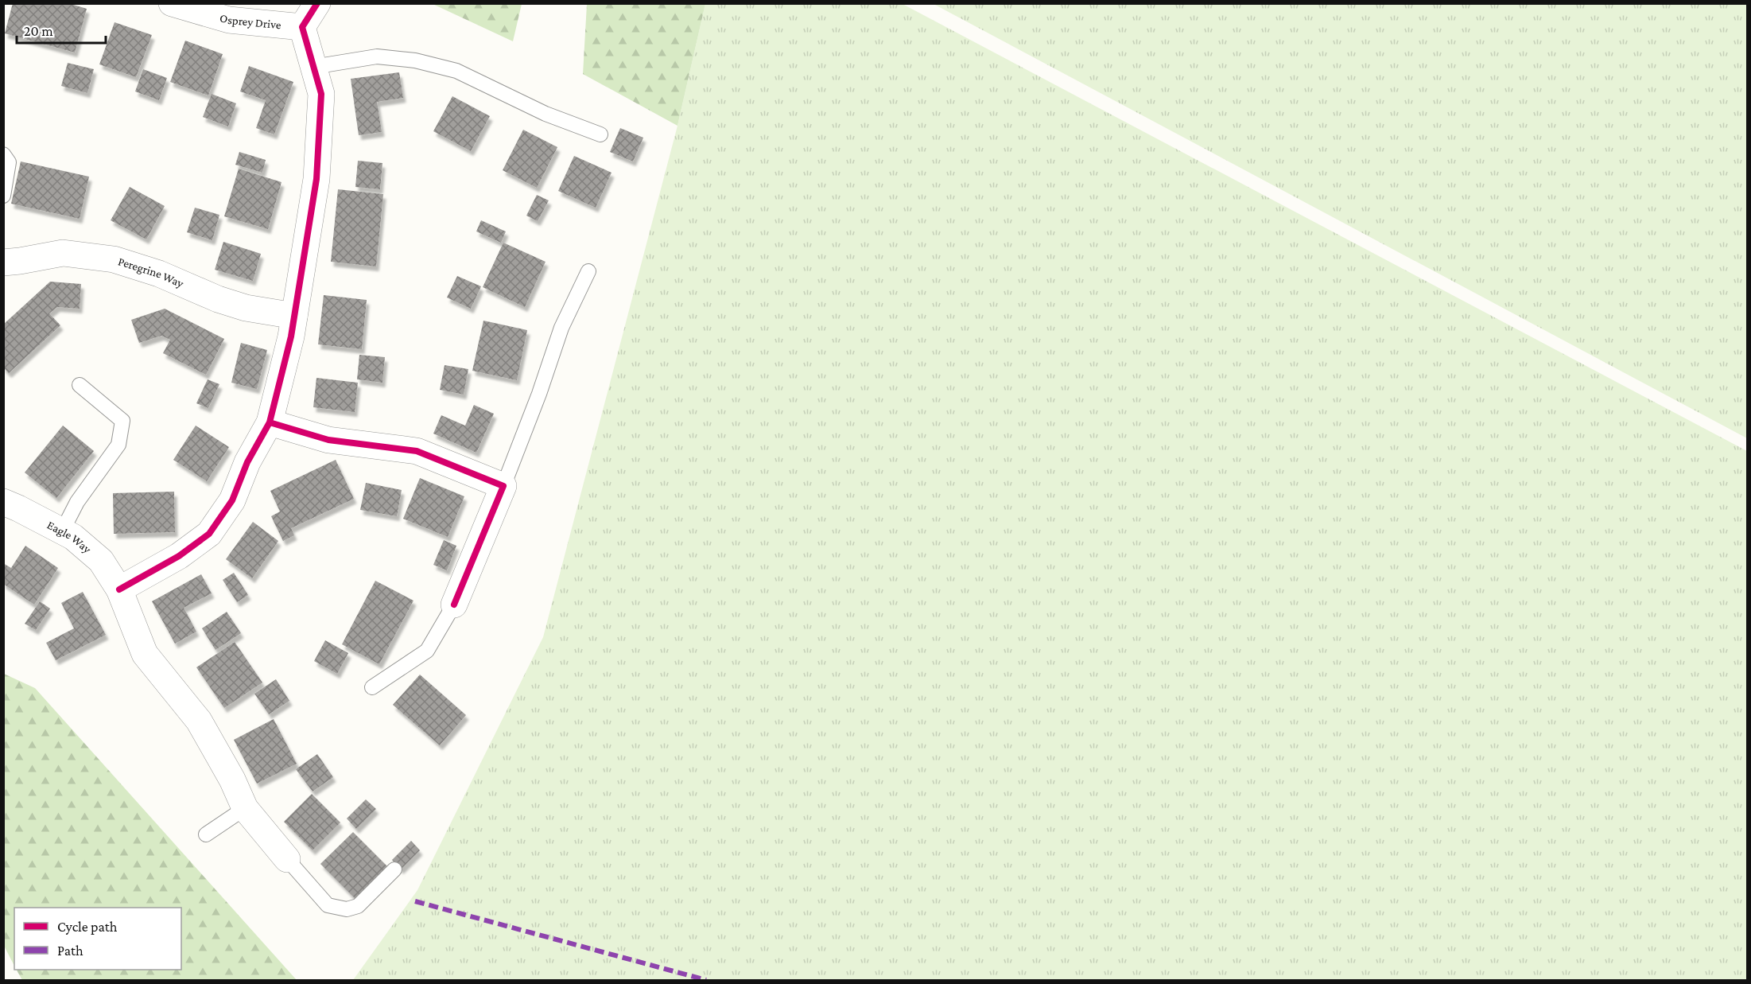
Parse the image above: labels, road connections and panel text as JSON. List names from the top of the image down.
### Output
{
  "streets": {
    "street": ["Osprey Drive", "Peregrine Way", "Eagle Way"]
  },
  "legend": ["Cycle path", "Path"],
  "scale_bar": "20 m"
}
